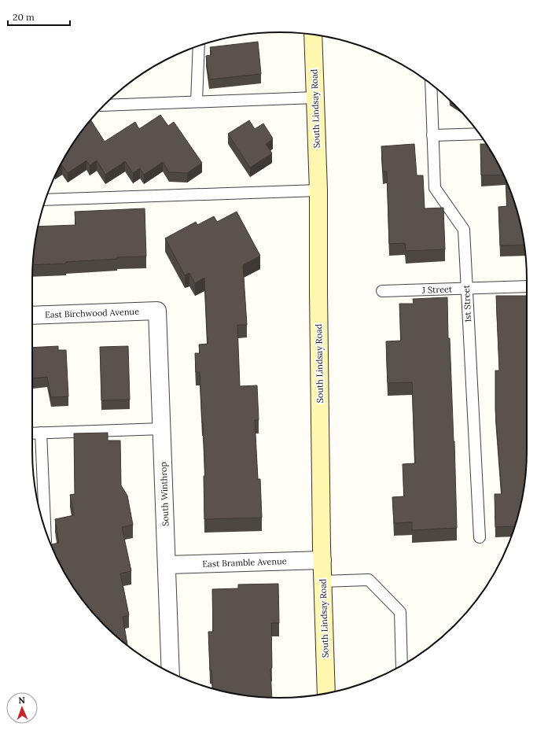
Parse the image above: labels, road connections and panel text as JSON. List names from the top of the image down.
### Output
{
  "streets": {
    "main road": ["South Lindsay Road"],
    "street": ["East Birchwood Avenue", "South Winthrop", "East Bramble Avenue"],
    "lane": ["J Street", "1st Street"]
  },
  "crossings": [
    ["South Lindsay Road", "East Bramble Avenue"],
    ["J Street", "1st Street"],
    ["East Birchwood Avenue", "South Winthrop"],
    ["South Winthrop", "East Bramble Avenue"]
  ],
  "scale_bar": "20 m",
  "north": "top"
}
